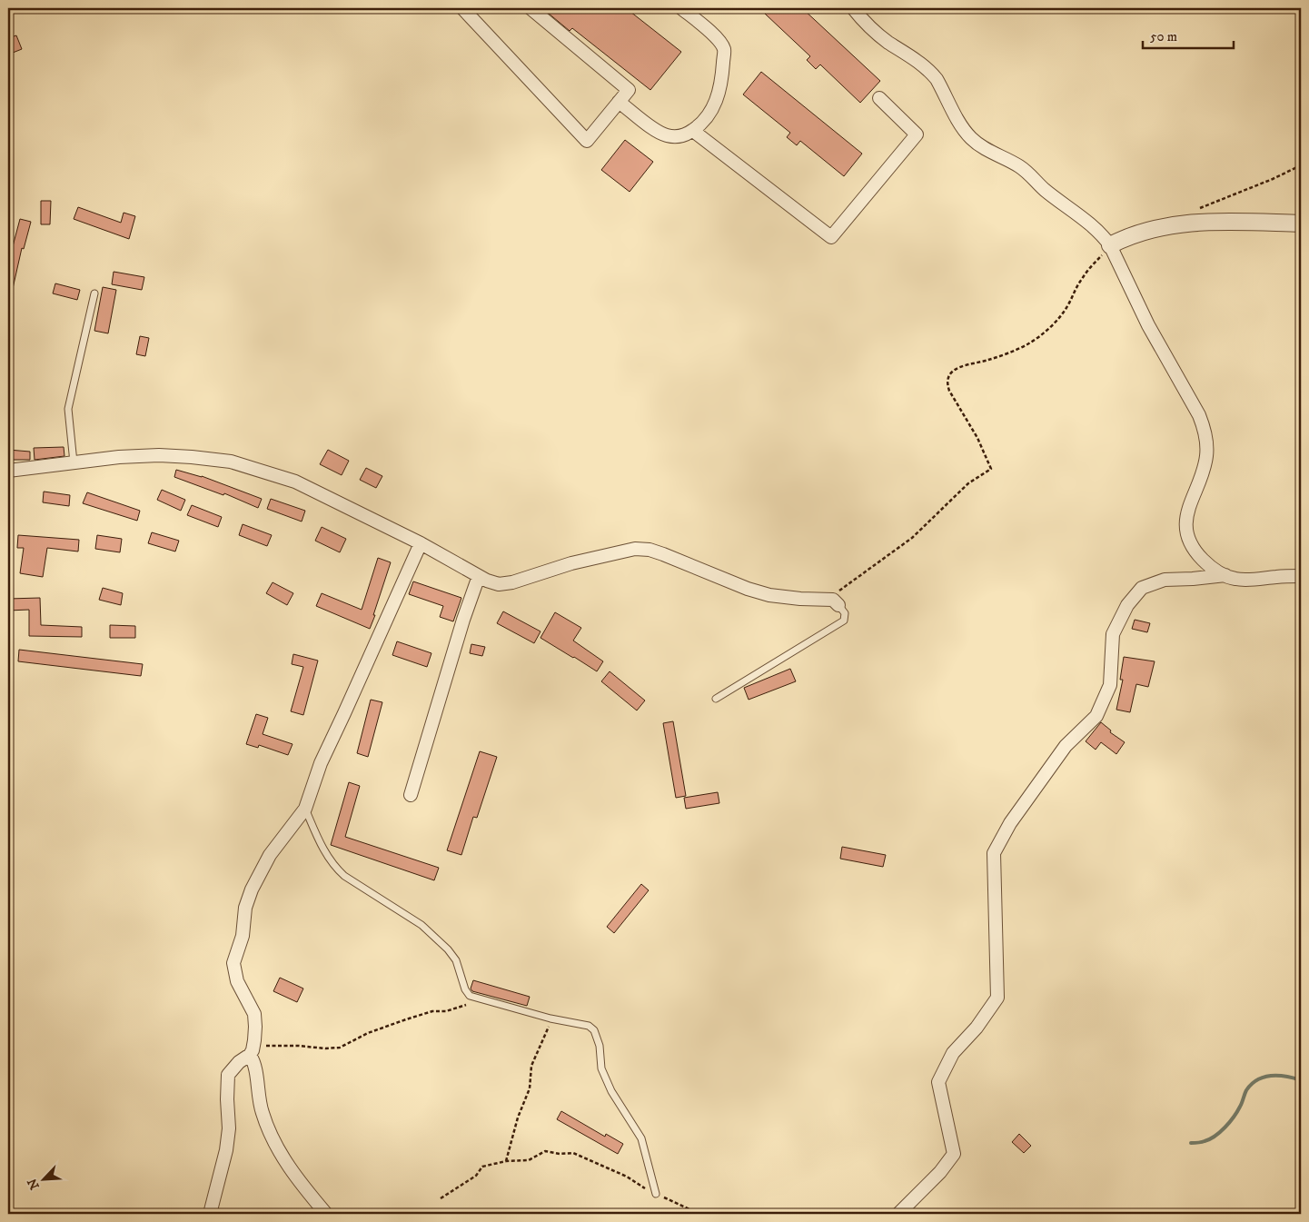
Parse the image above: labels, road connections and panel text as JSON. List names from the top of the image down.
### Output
{
  "scale_bar": "50 m",
  "north": "bottom left"
}
